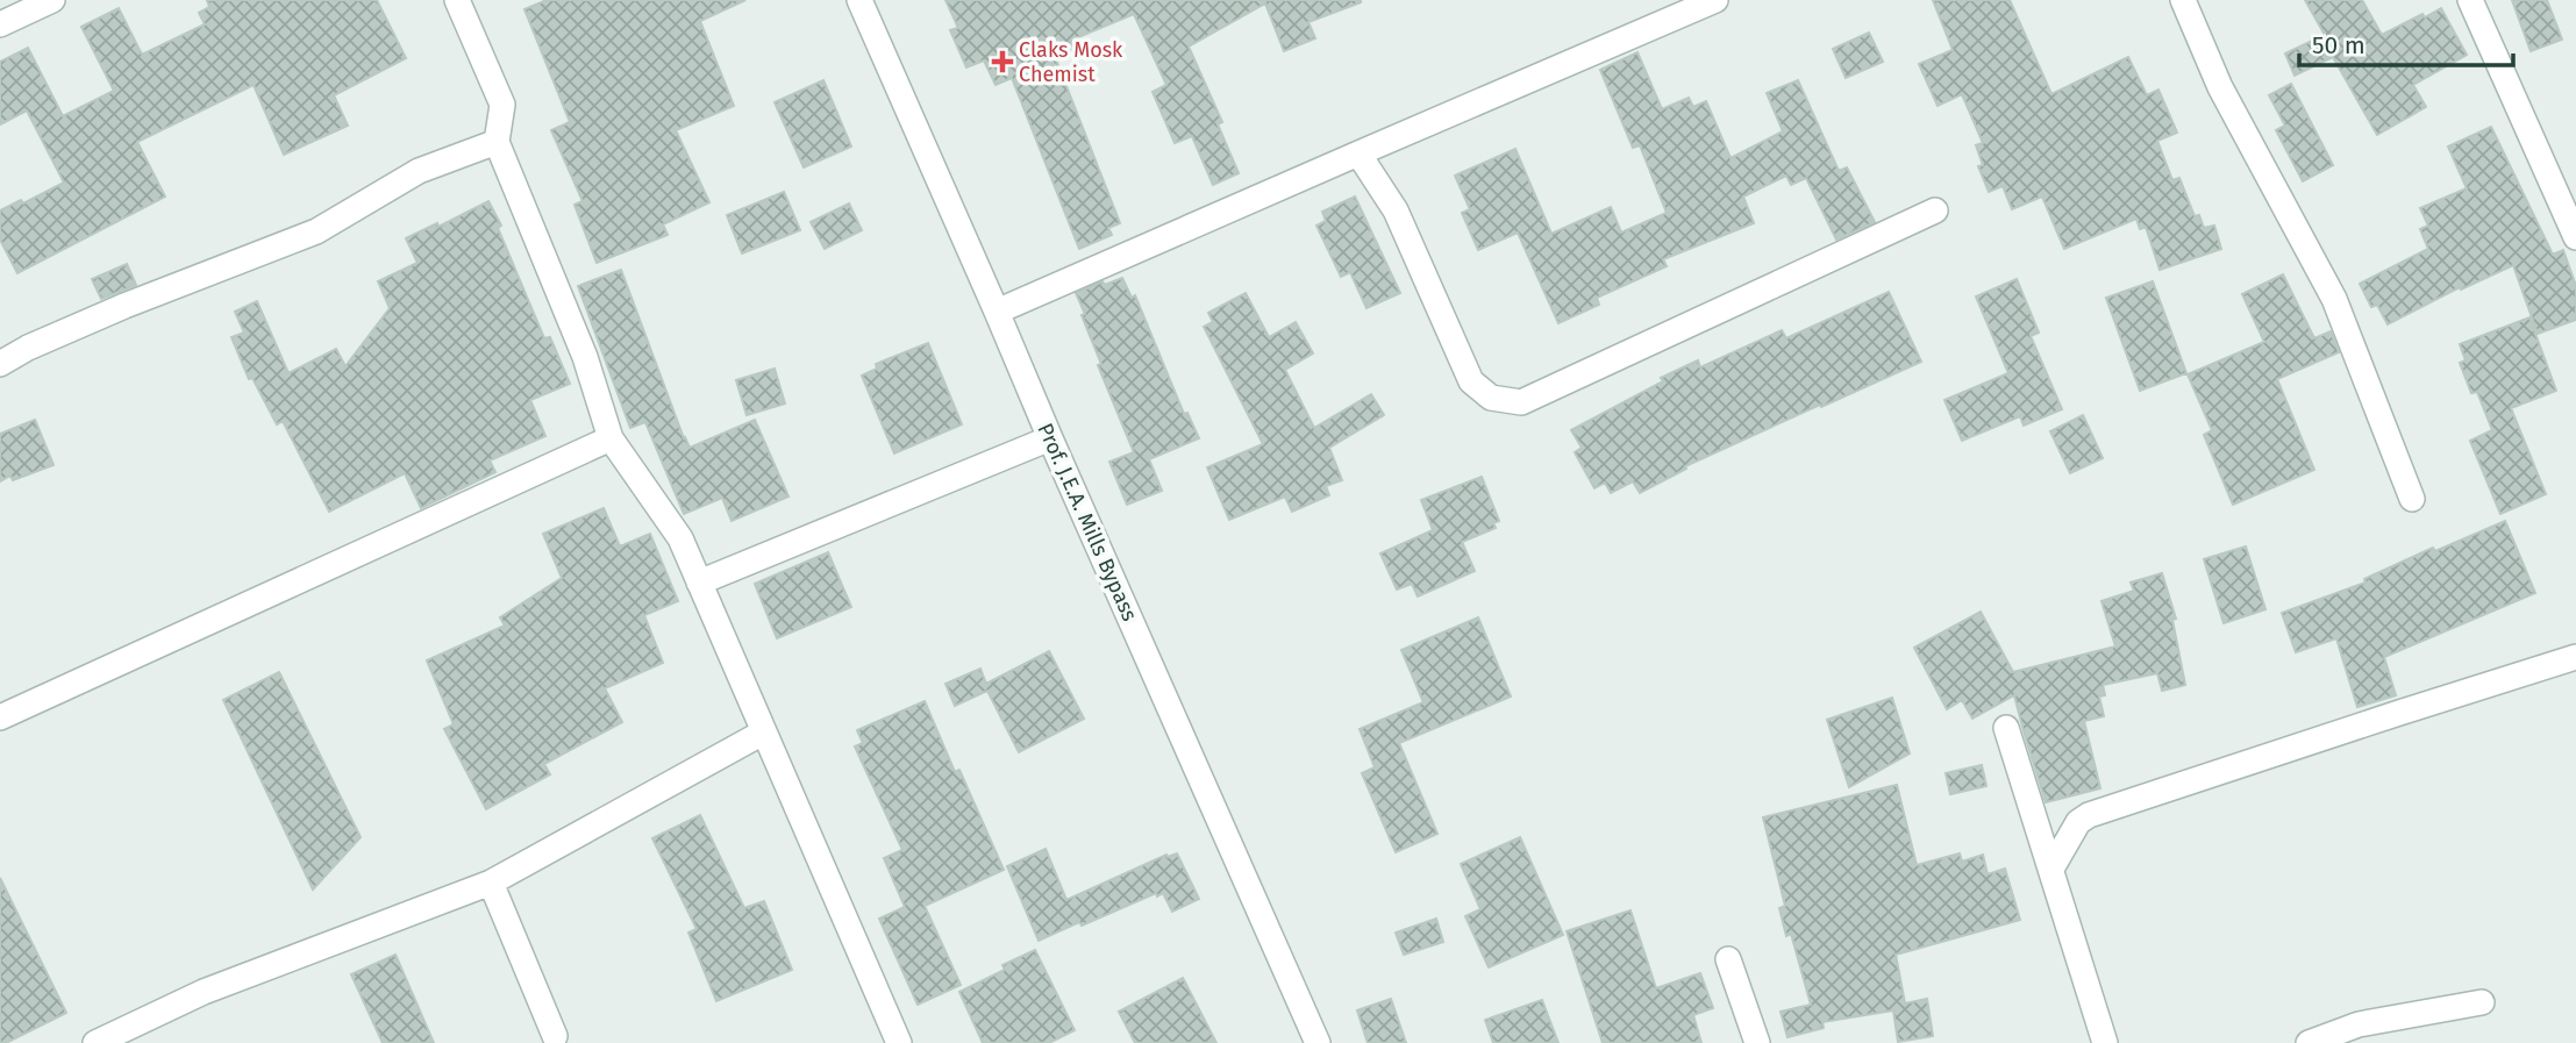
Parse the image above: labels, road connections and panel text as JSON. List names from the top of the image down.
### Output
{
  "streets": {
    "street": ["Prof. J.E.A. Mills Bypass"]
  },
  "places": {
    "health": ["Claks Mosk Chemist"]
  },
  "scale_bar": "50 m"
}
